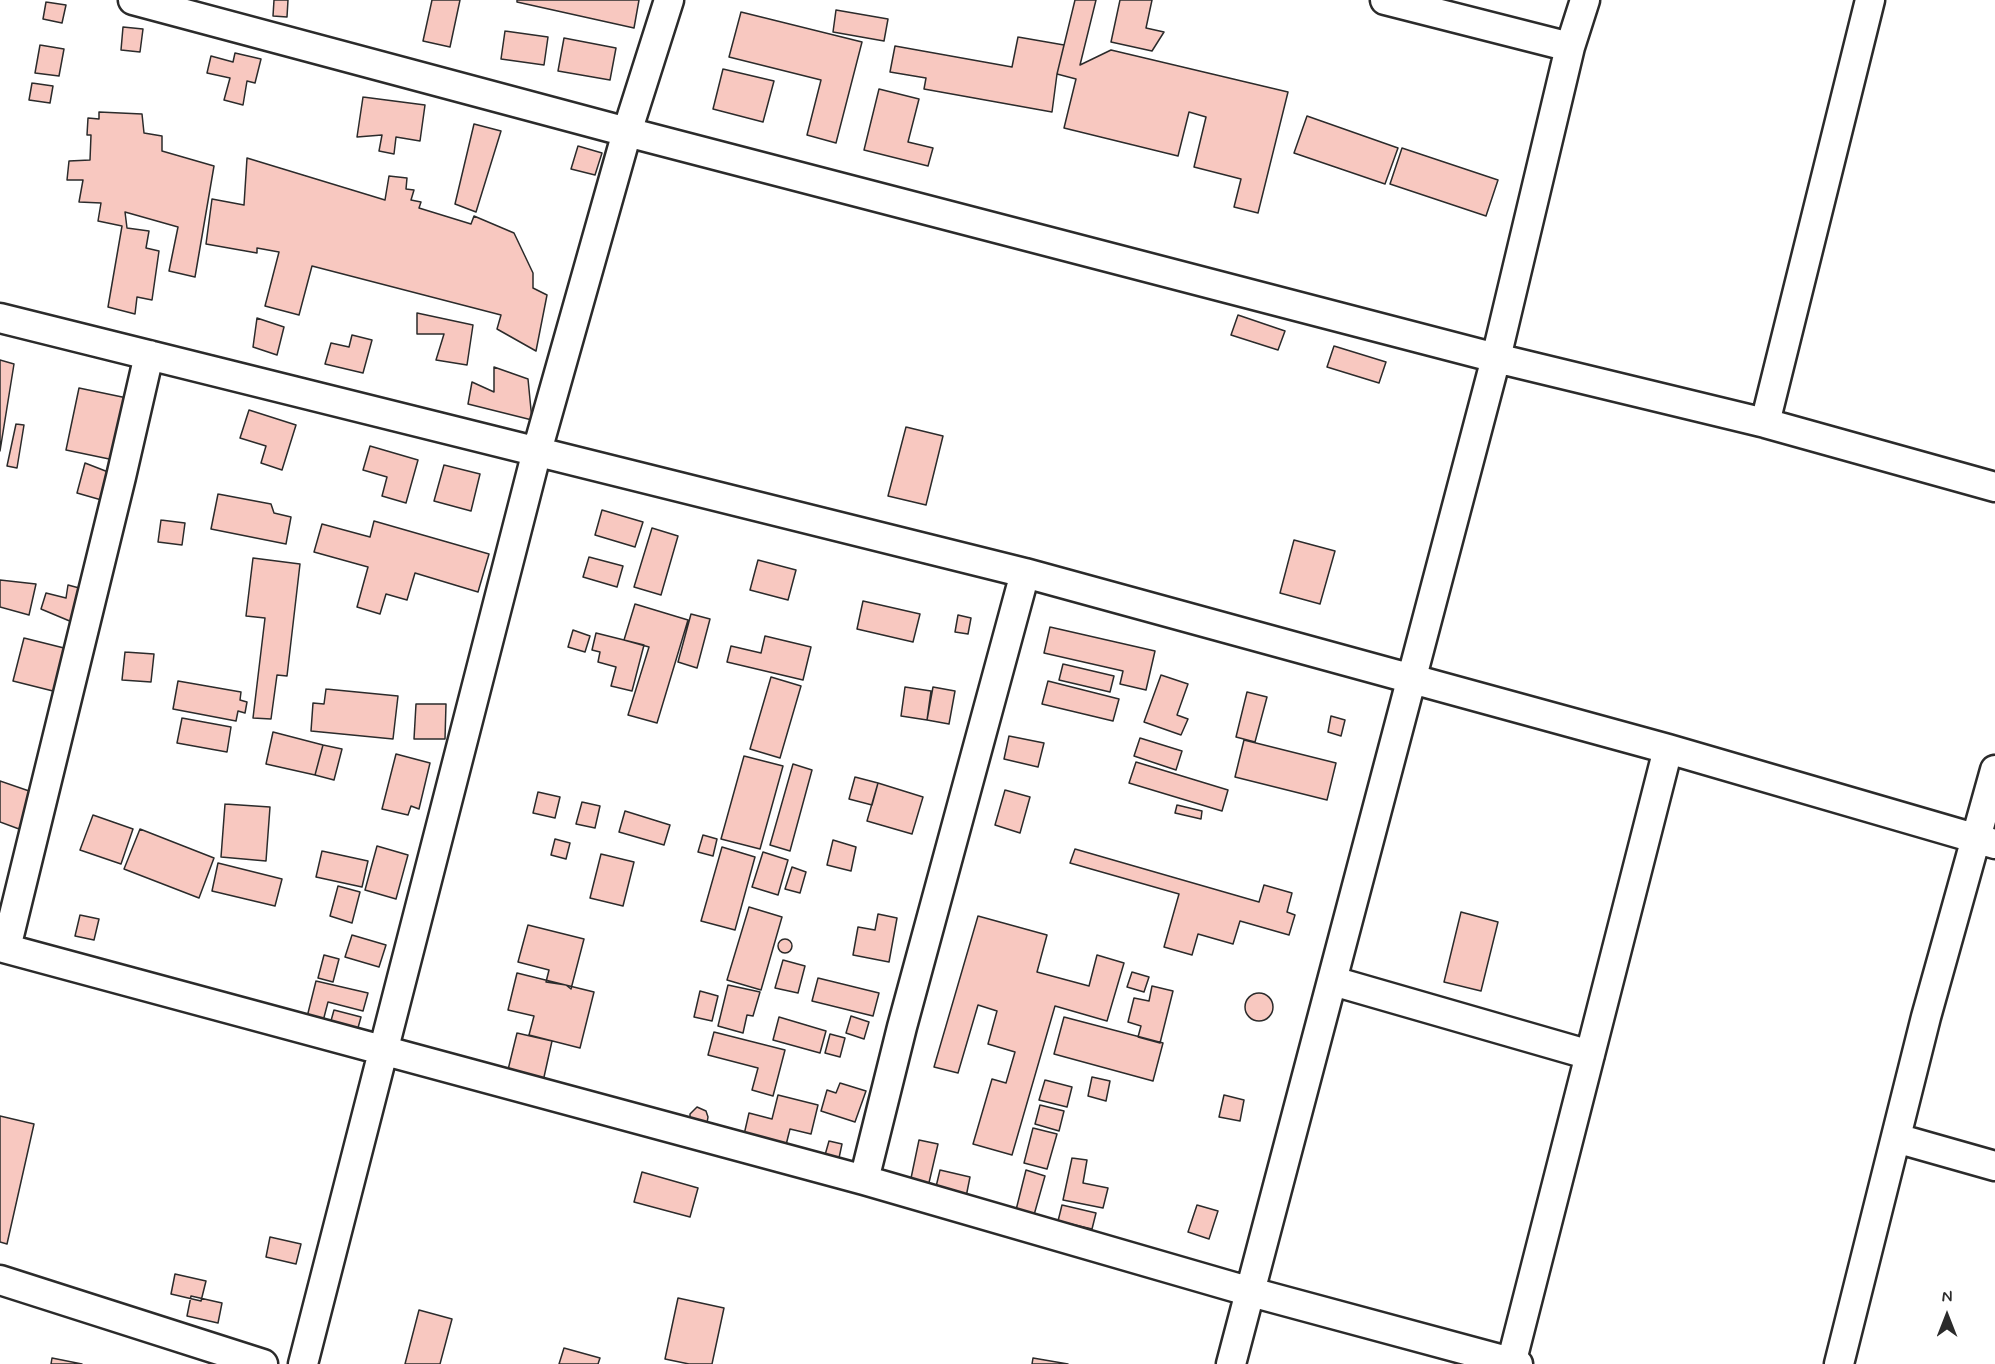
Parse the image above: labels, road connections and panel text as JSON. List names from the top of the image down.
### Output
{
  "north": "top"
}
